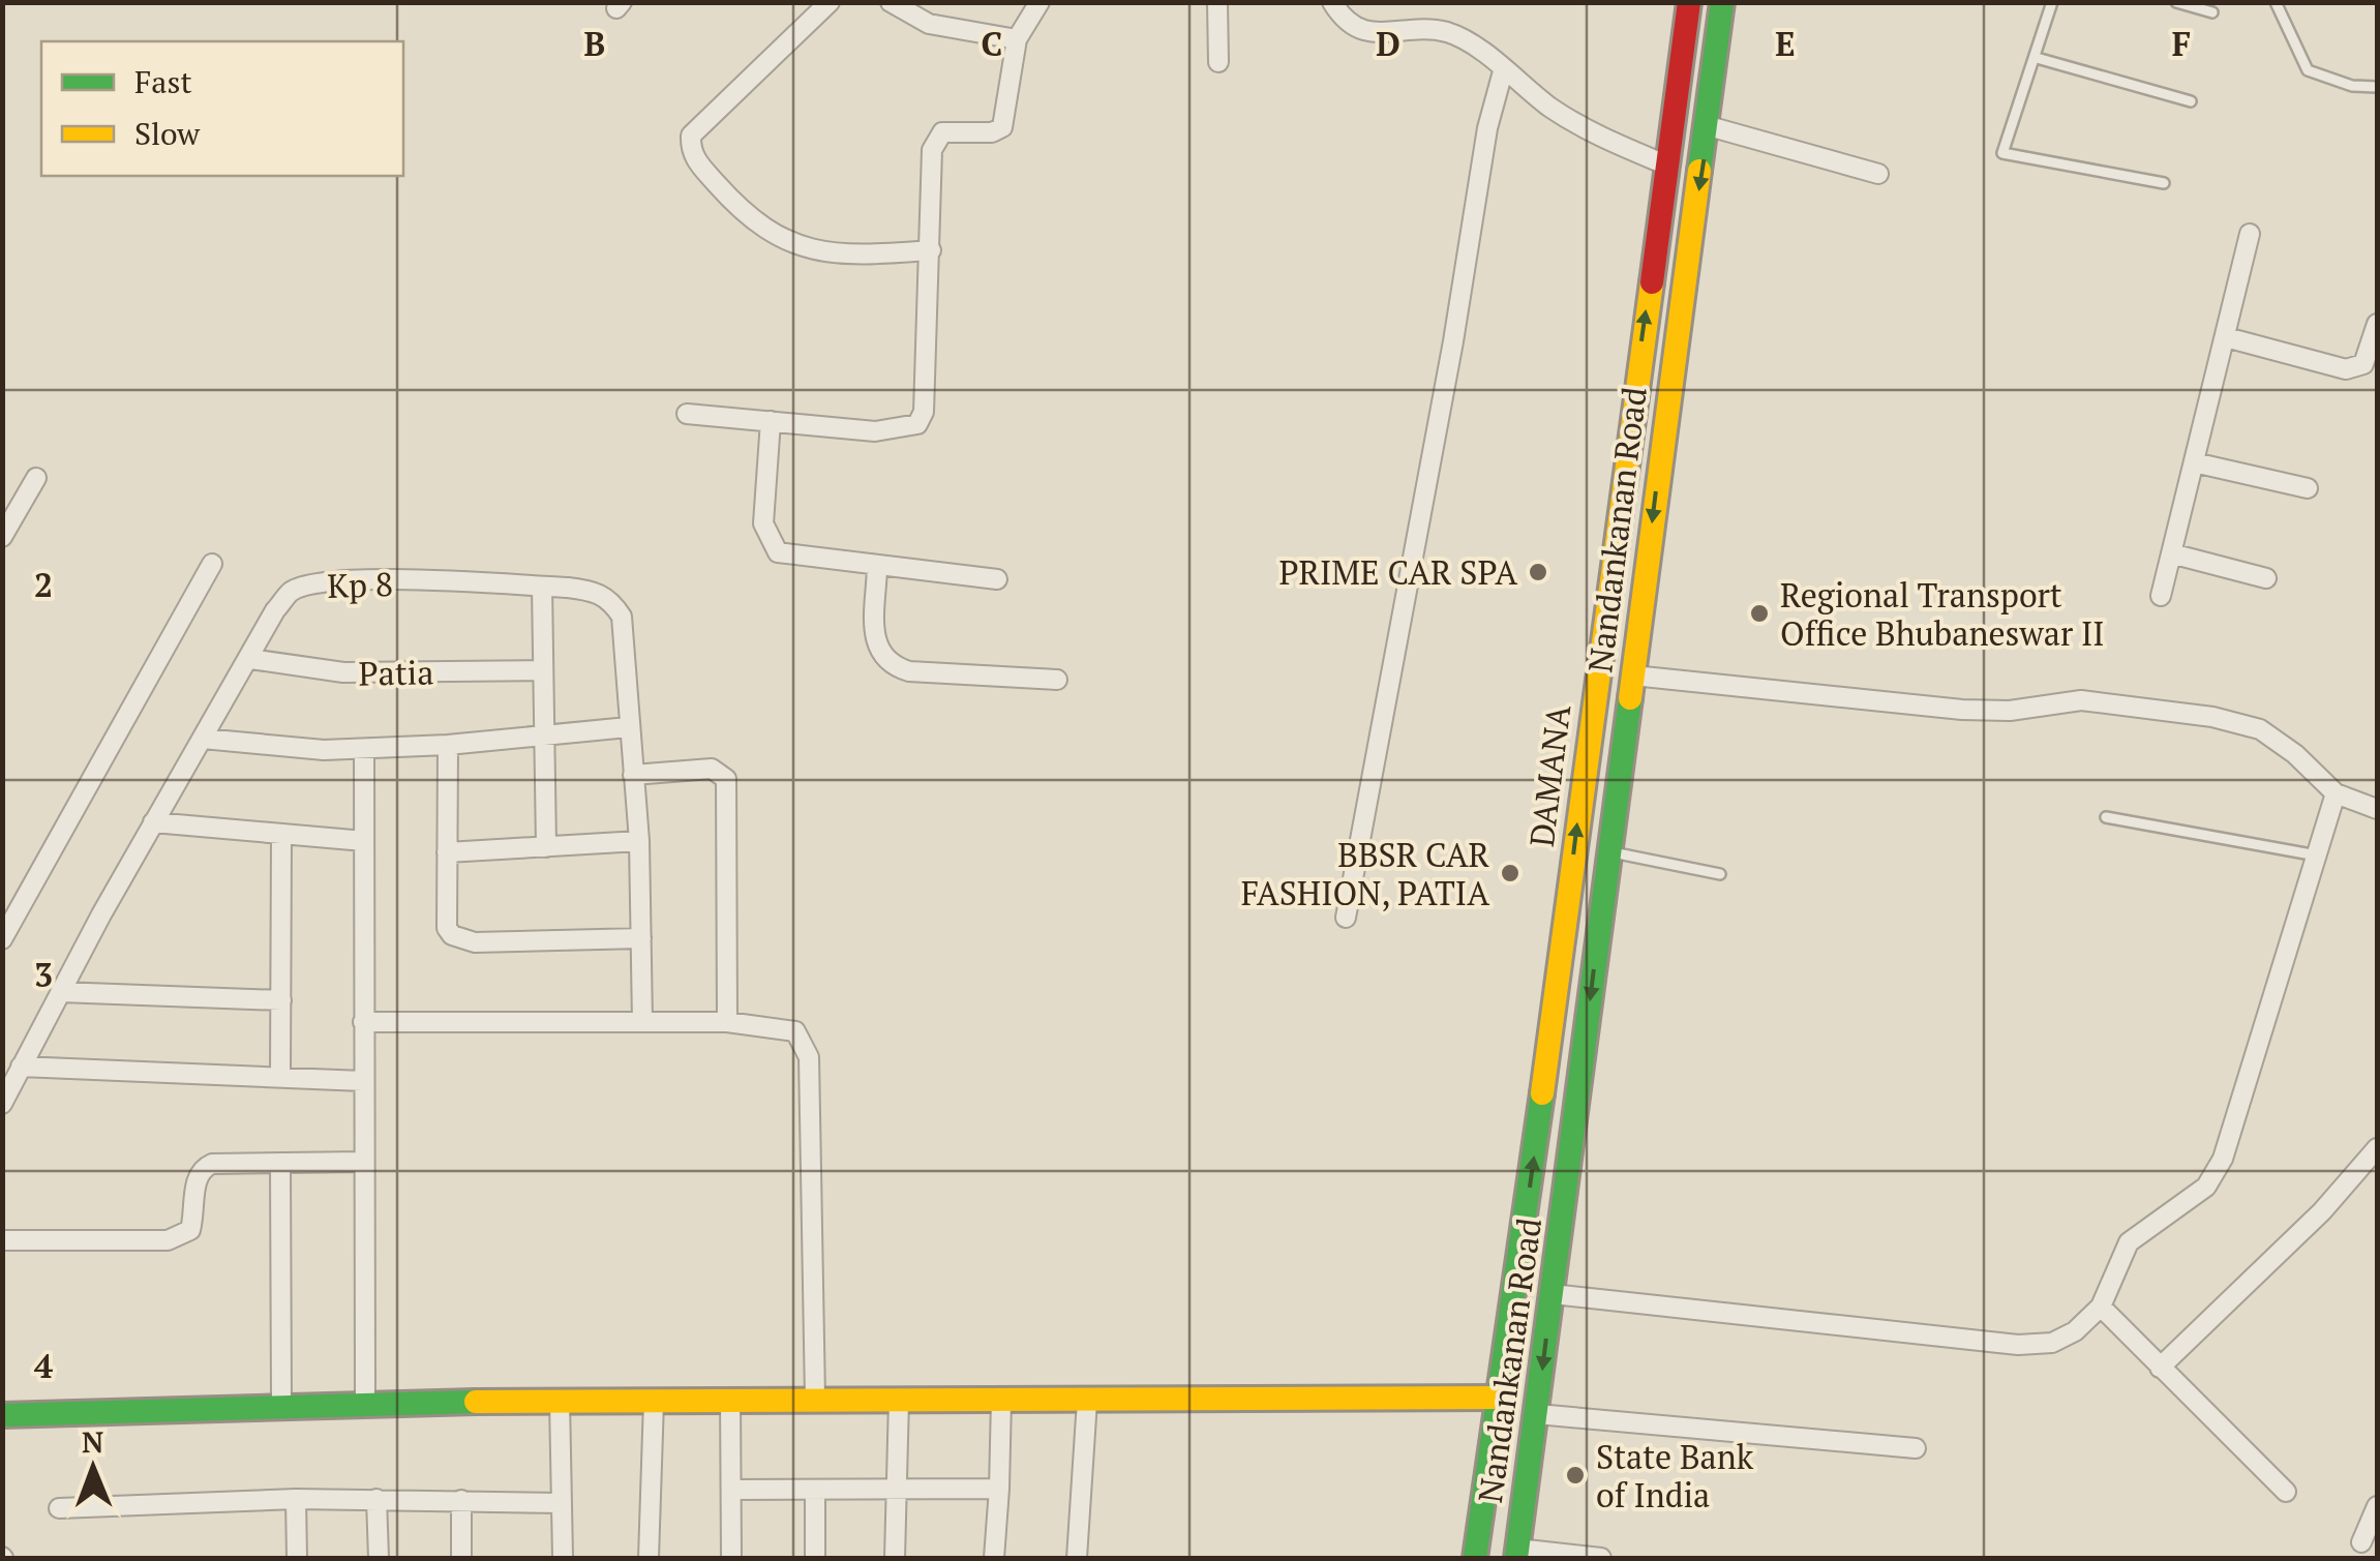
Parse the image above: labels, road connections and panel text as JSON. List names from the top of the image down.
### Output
{
  "streets": {
    "main road": ["Nandankanan Road", "DAMANA"],
    "street": ["Kp 8", "Patia"]
  },
  "crossings": [
    ["Kp 8", "Patia"]
  ],
  "one_way": ["Nandankanan Road", "DAMANA"],
  "places": [
    "PRIME CAR SPA",
    "Regional Transport Office Bhubaneswar II",
    "BBSR CAR FASHION, PATIA",
    "State Bank of India"
  ],
  "legend": ["Fast", "Slow"],
  "north": "top",
  "grid": {
    "columns": [
      "B",
      "C",
      "D",
      "E",
      "F"
    ],
    "rows": ["2", "3", "4"]
  }
}
